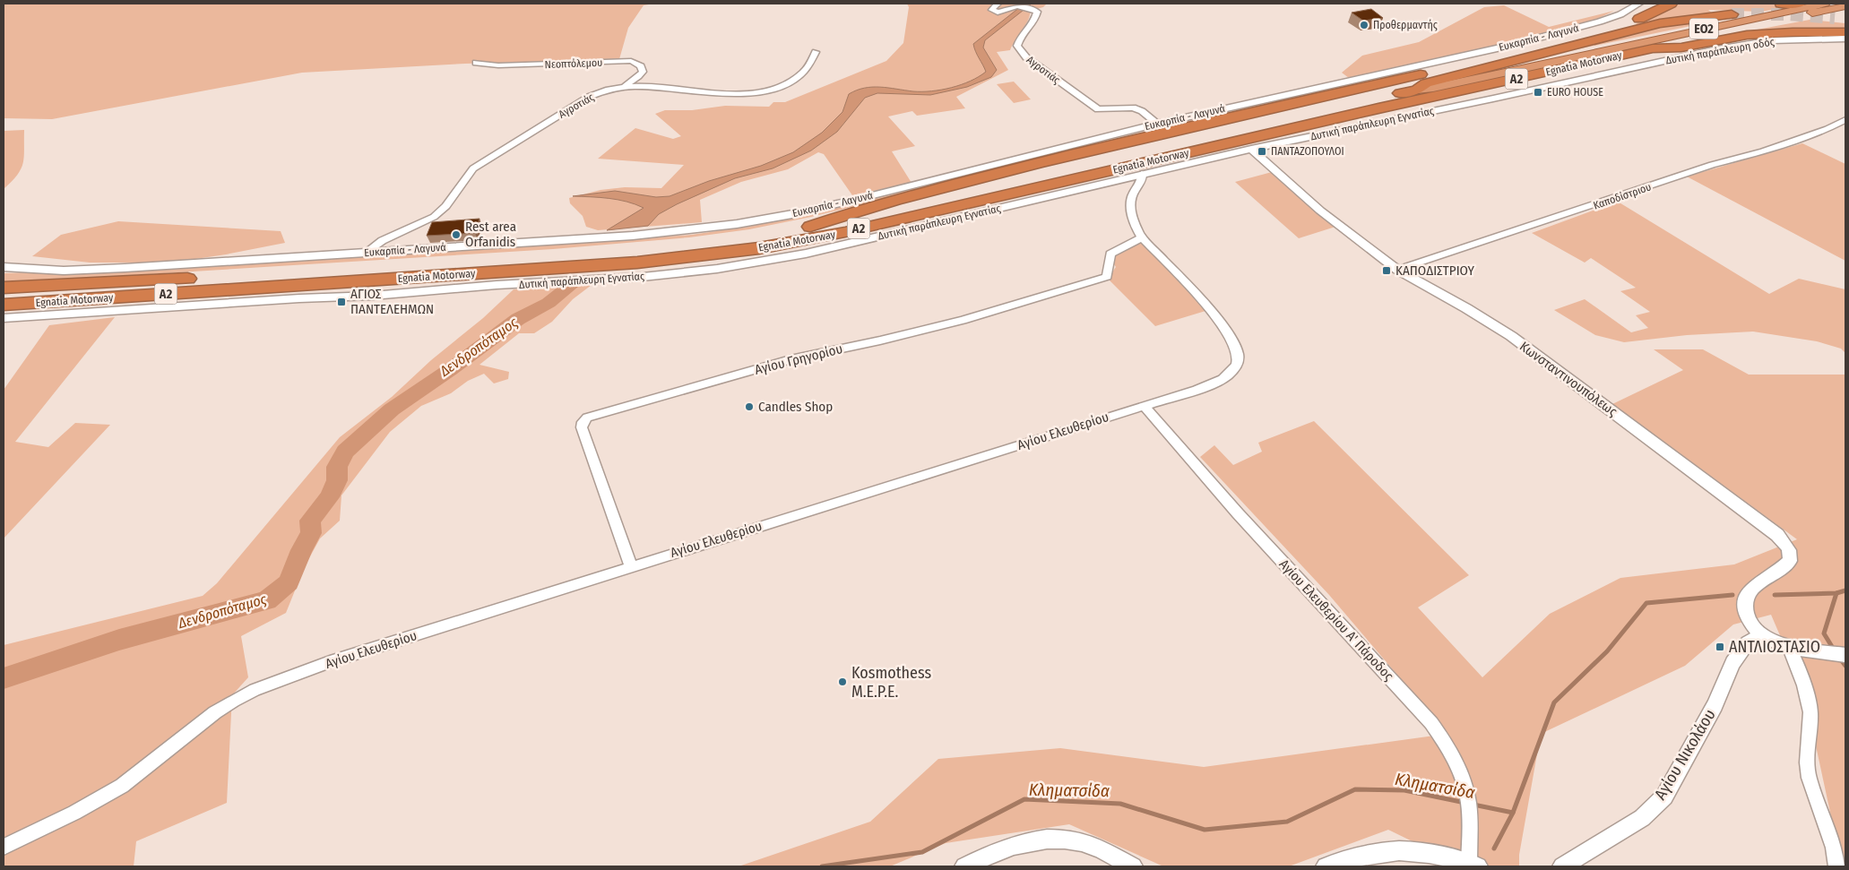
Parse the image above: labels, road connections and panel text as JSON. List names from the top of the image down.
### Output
{
  "streets": {
    "highway": ["ΕΟ2", "Egnatia Motorway", "Α2"],
    "street": [
      "Ευκαρπία - Λαγυνά",
      "Δυτική παράπλευρη οδός",
      "Νεοπτόλεμου",
      "Αγροτιάς",
      "Δυτική παράπλευρη Εγνατίας",
      "Καποδίστριου",
      "Αγίου Γρηγορίου",
      "Κωνσταντινουπόλεως",
      "Αγίου Ελευθερίου",
      "Αγίου Ελευθερίου Α' Πάροδος",
      "Αγίου Νικολάου"
    ]
  },
  "crossings": [
    ["ΕΟ2", "Egnatia Motorway"],
    ["ΕΟ2", "Α2"],
    ["Ευκαρπία - Λαγυνά", "Αγροτιάς"],
    ["Δυτική παράπλευρη οδός", "Δυτική παράπλευρη Εγνατίας"],
    ["Νεοπτόλεμου", "Αγροτιάς"],
    ["Egnatia Motorway", "Α2"],
    ["Δυτική παράπλευρη Εγνατίας", "Κωνσταντινουπόλεως"],
    ["Δυτική παράπλευρη Εγνατίας", "Αγίου Ελευθερίου"],
    ["Καποδίστριου", "Κωνσταντινουπόλεως"],
    ["Αγίου Γρηγορίου", "Αγίου Ελευθερίου"],
    ["Κωνσταντινουπόλεως", "Αγίου Νικολάου"],
    ["Αγίου Ελευθερίου", "Αγίου Ελευθερίου Α' Πάροδος"]
  ],
  "water": ["Δενδροπόταμος", "Κληματσίδα"],
  "places": {
    "other": [
      "Προθερμαντής",
      "Rest area Orfanidis",
      "Candles Shop",
      "Kosmothess M.E.P.E."
    ],
    "transit": [
      "EURO HOUSE",
      "ΠΑΝΤΑΖΟΠΟΥΛΟΙ",
      "ΚΑΠΟΔΙΣΤΡΙΟΥ",
      "ΑΓΙΟΣ ΠΑΝΤΕΛΕΗΜΩΝ",
      "ΑΝΤΛΙΟΣΤΑΣΙΟ"
    ]
  }
}
